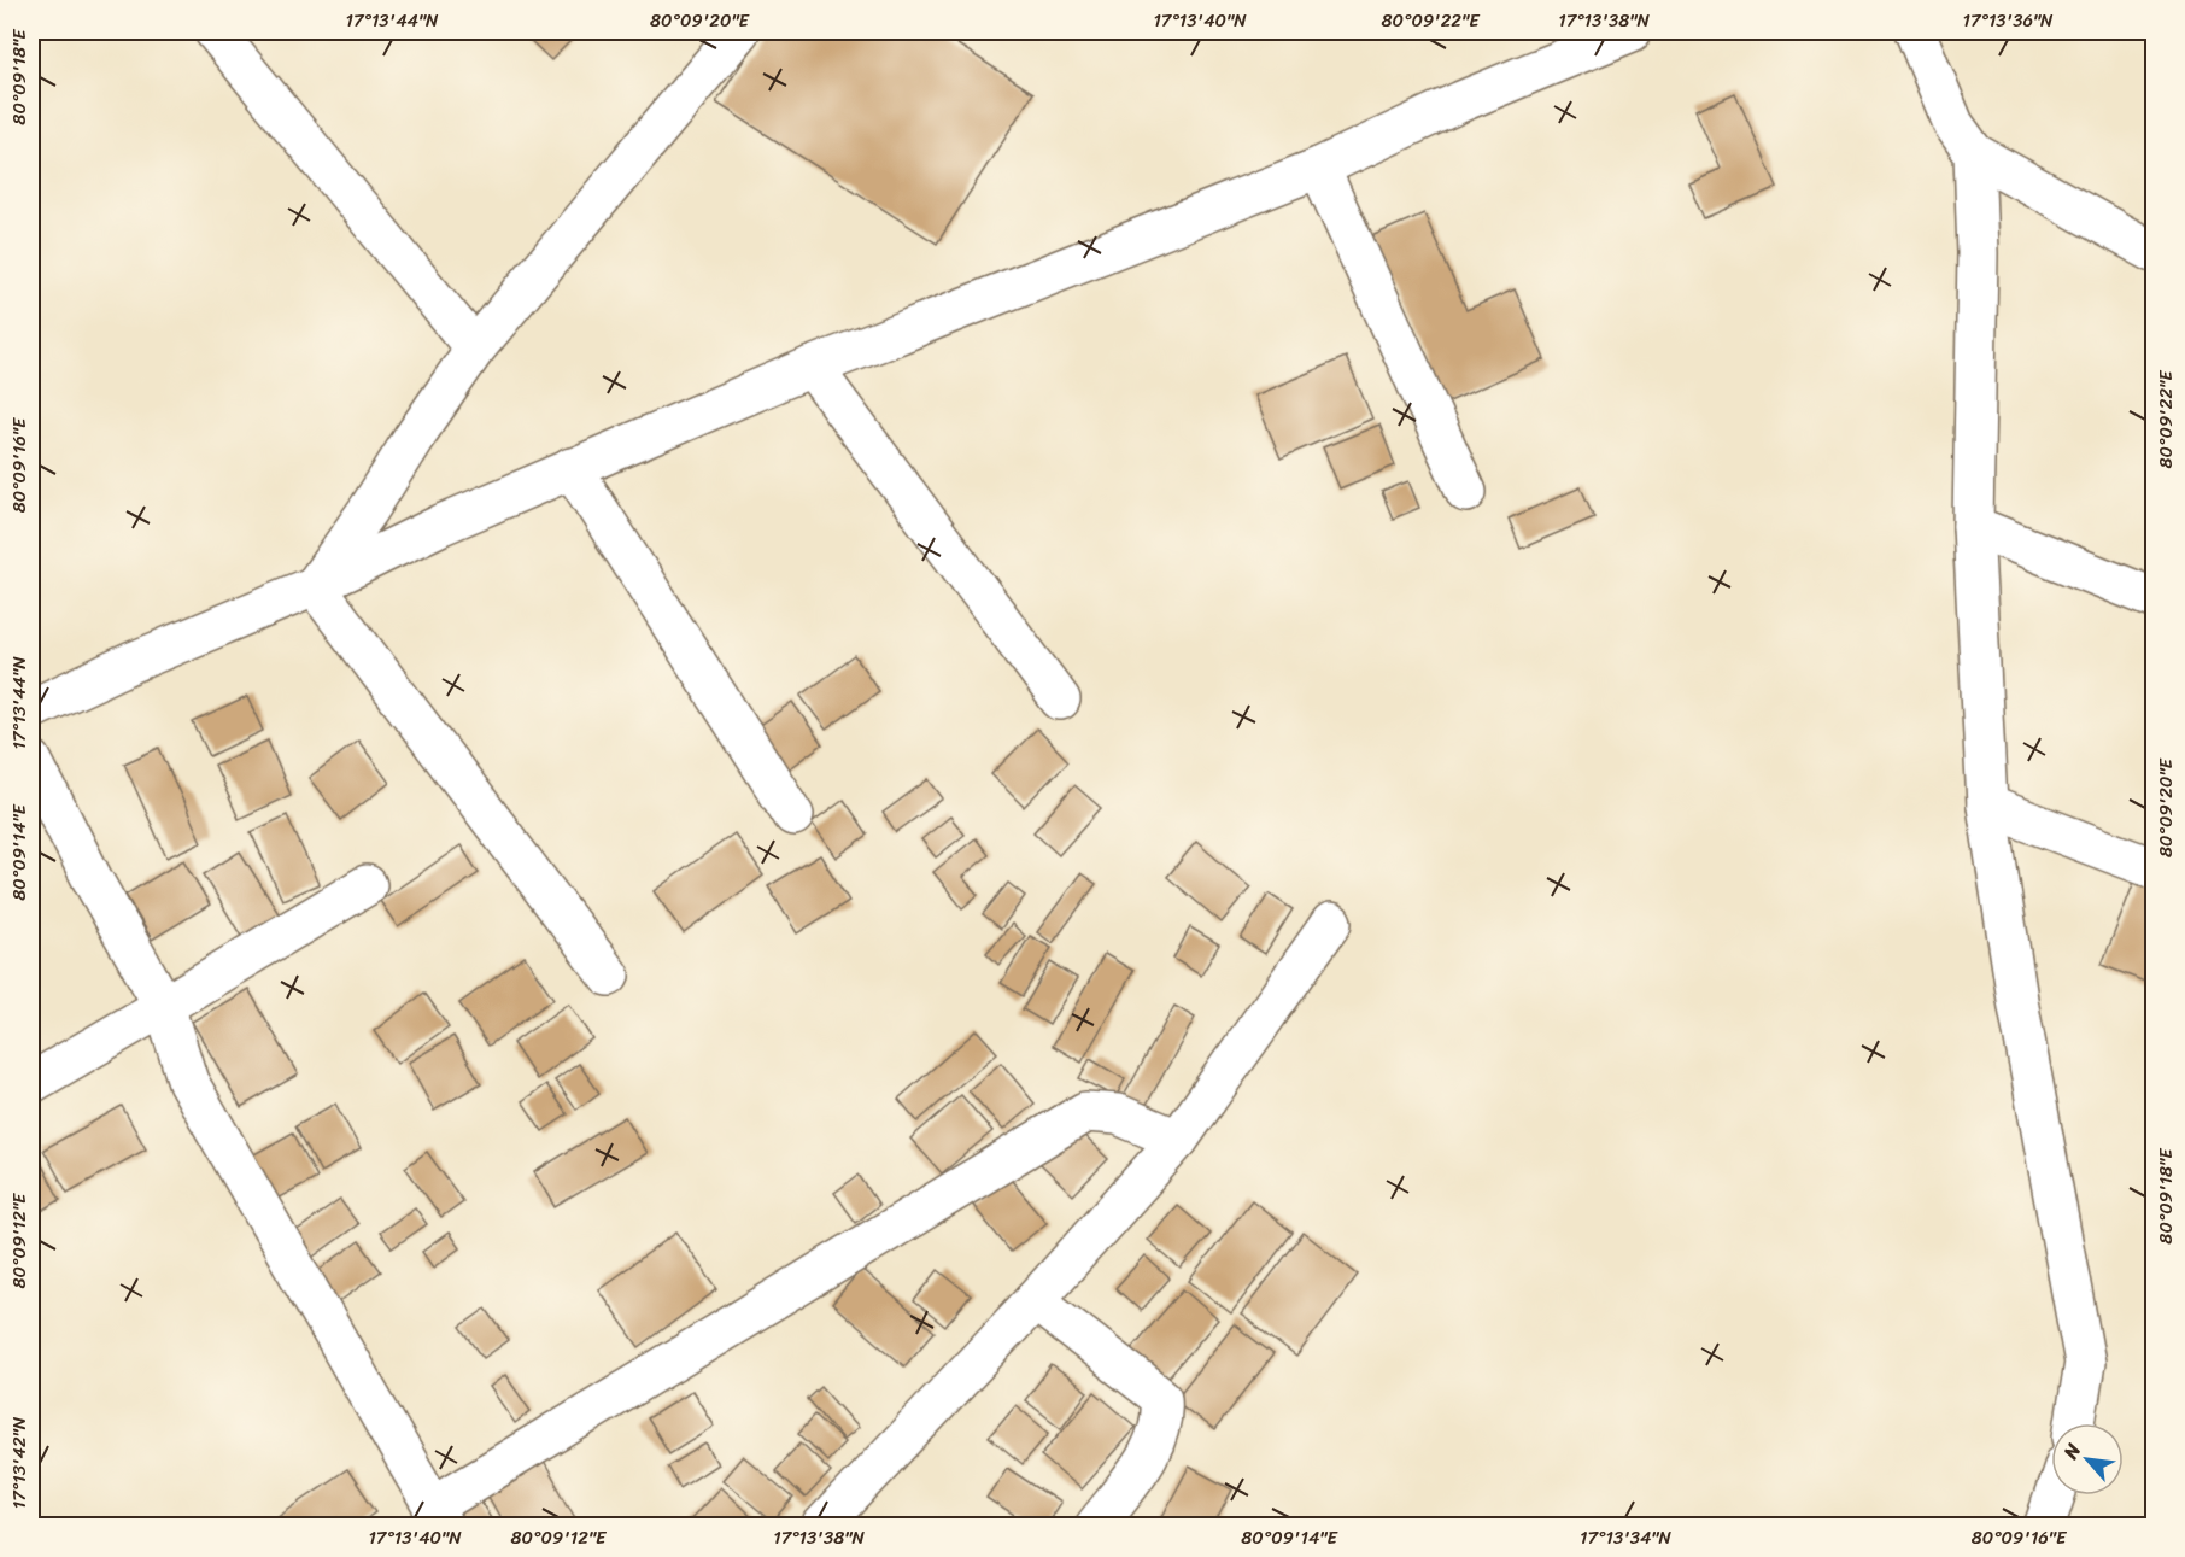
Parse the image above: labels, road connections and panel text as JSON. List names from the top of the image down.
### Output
{
  "north": "top left",
  "coordinates": [
    "17°13'44\"N",
    "80°09'20\"E",
    "17°13'40\"N",
    "80°09'22\"E",
    "17°13'38\"N",
    "17°13'36\"N",
    "80°09'18\"E",
    "80°09'16\"E",
    "80°09'14\"E",
    "80°09'12\"E",
    "17°13'42\"N",
    "17°13'34\"N"
  ]
}
